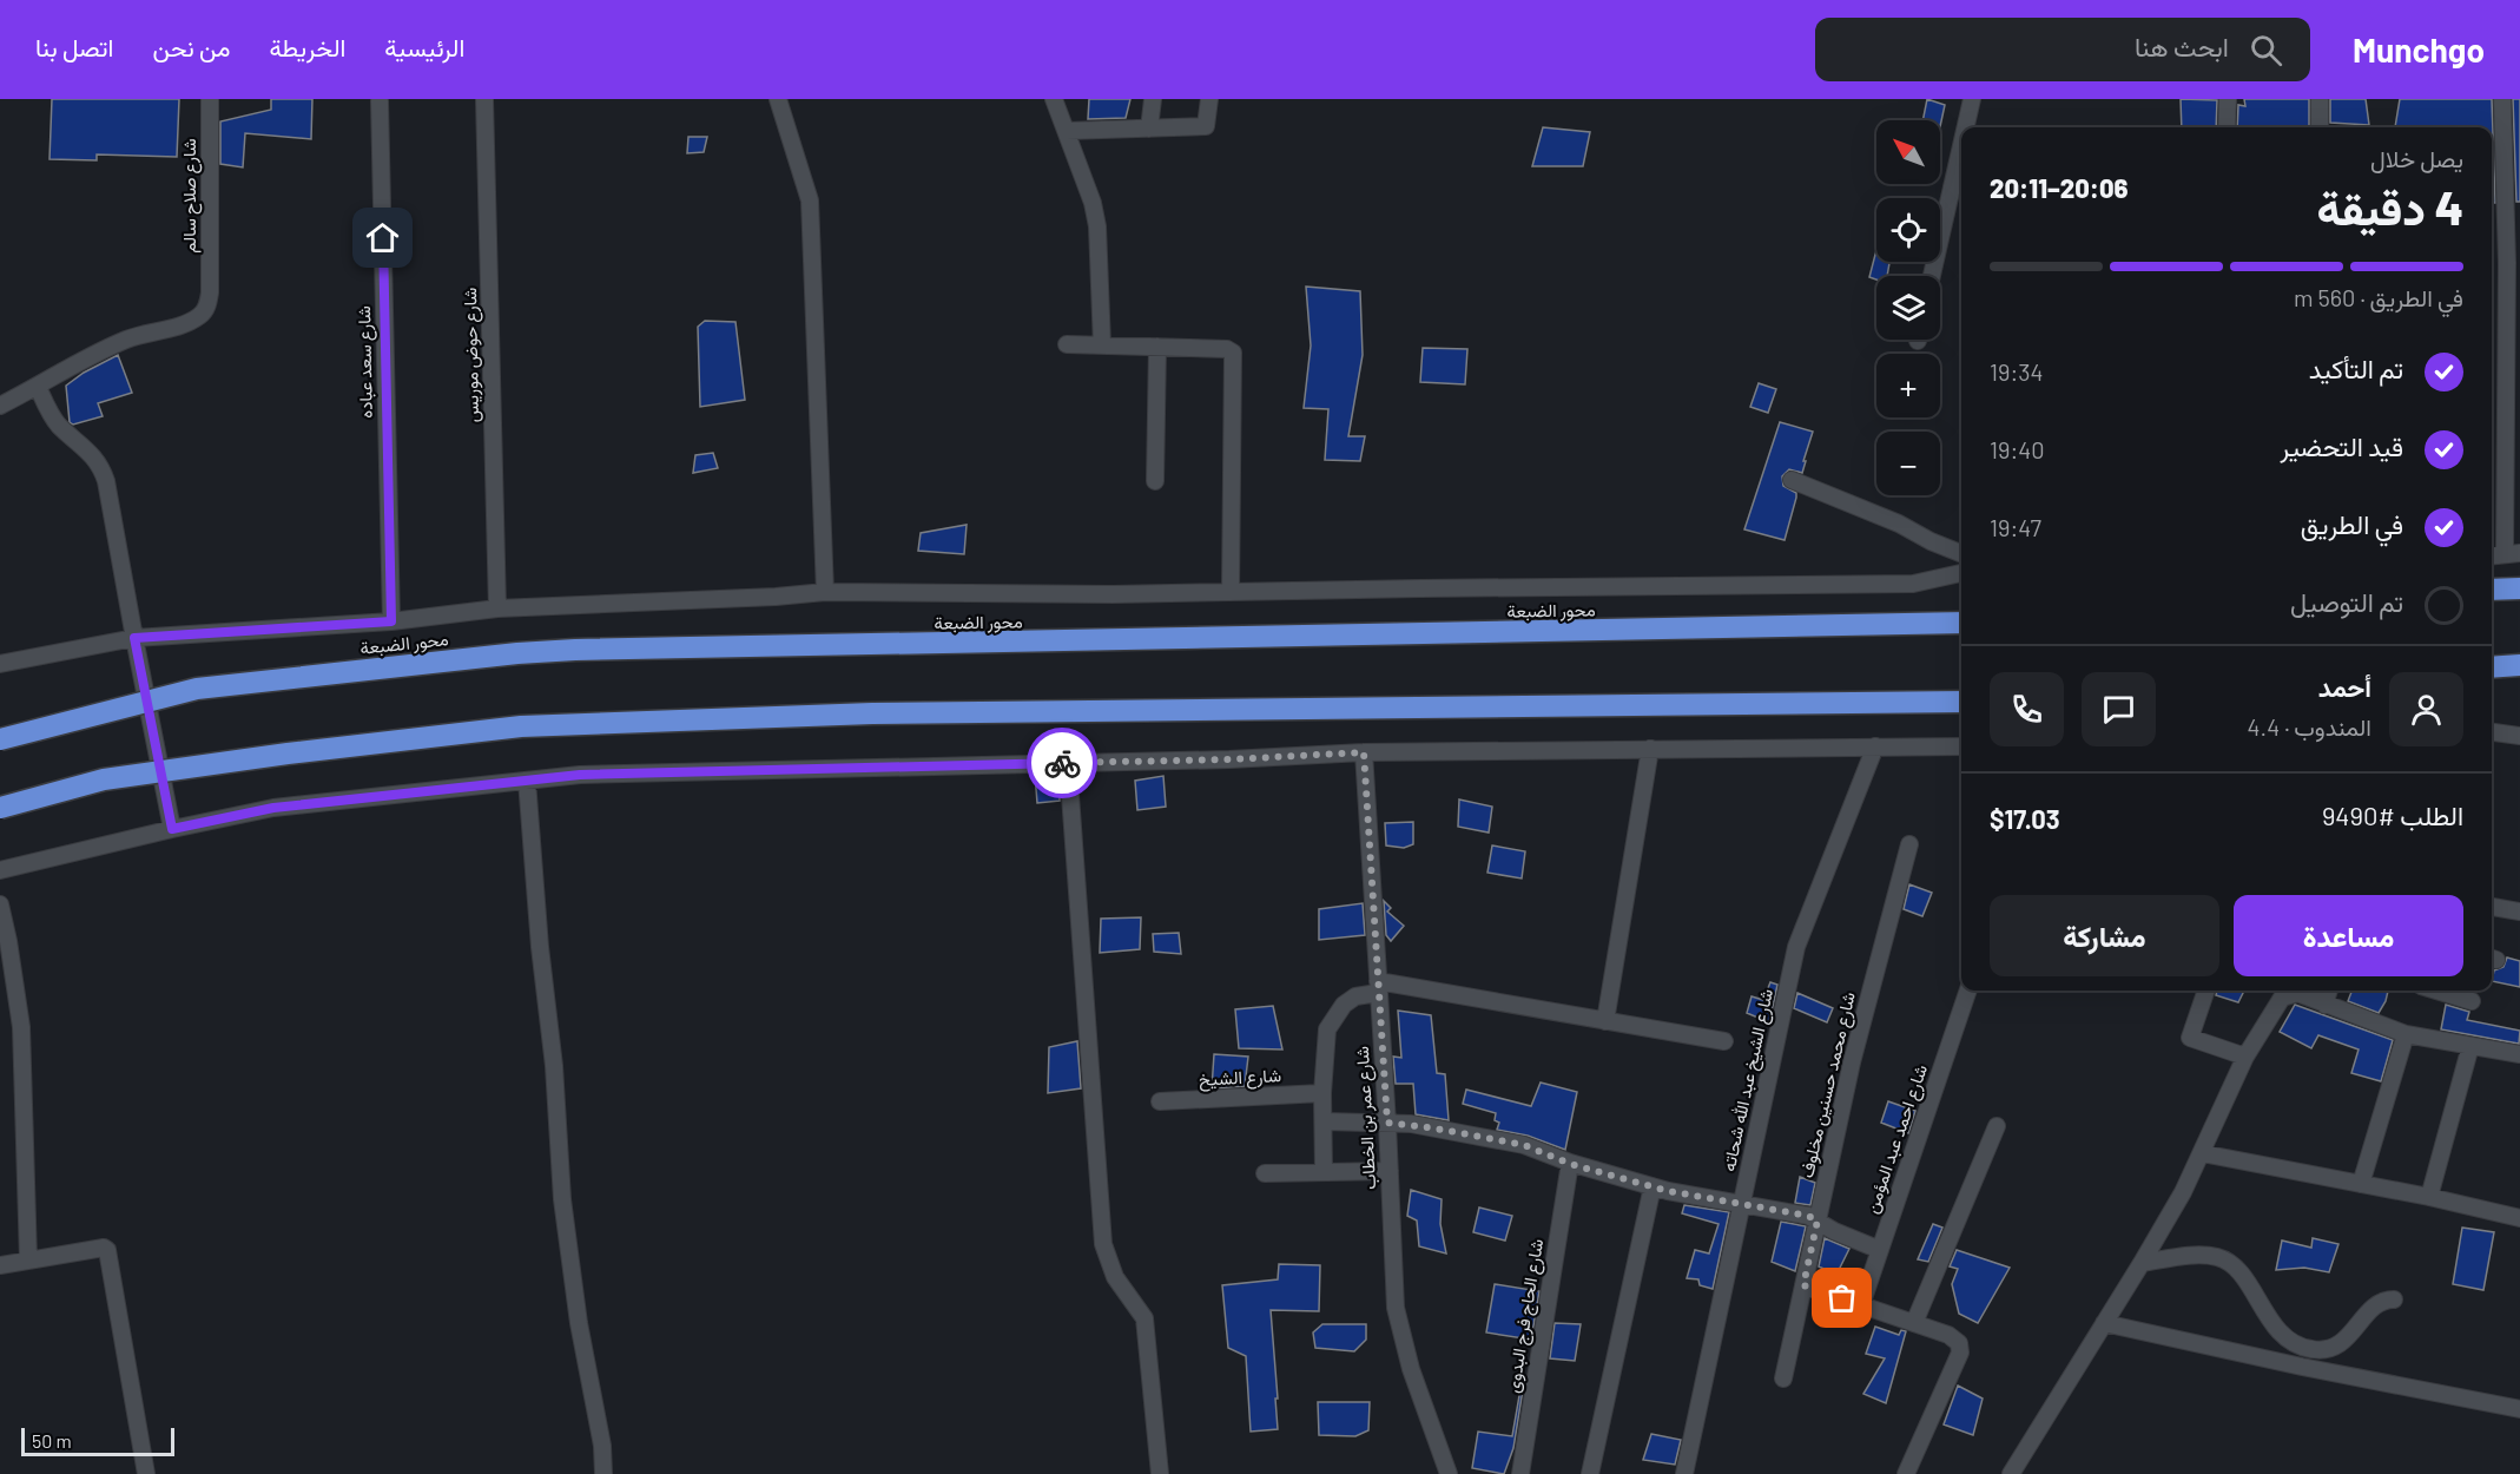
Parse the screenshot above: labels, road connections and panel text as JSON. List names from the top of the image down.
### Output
{
  "streets": {
    "highway": ["محور الضبعة"],
    "street": [
      "شارع صلاح سالم",
      "شارع حوض موريس",
      "شارع سعد عباده",
      "شارع الشيخ",
      "شارع الشيخ عبد الله شحاته",
      "شارع محمد حسنين مخلوف",
      "شارع عمر بن الخطاب",
      "شارع احمد عبد المؤمن",
      "شارع الحاج فرج البدوى"
    ]
  },
  "scale_bar": "50 m",
  "north": "top left",
  "page": {
    "header": "Munchgo",
    "search": "ابحث هنا",
    "nav": [
      "الرئيسية",
      "الخريطة",
      "من نحن",
      "اتصل بنا"
    ],
    "map_buttons": ["+", "−"],
    "heading": ["4 دقيقة", "يصل خلال", "20:06–20:11"],
    "panel": [
      "أحمد",
      "المندوب · 4.4",
      "الطلب #9490",
      "$17.03"
    ],
    "bar": "في الطريق · 560 m",
    "list": [
      ["تم التأكيد", "19:34"],
      ["قيد التحضير", "19:40"],
      ["في الطريق", "19:47"],
      "تم التوصيل"
    ],
    "buttons": ["مساعدة", "مشاركة"],
    "scale": "50 m"
  }
}
